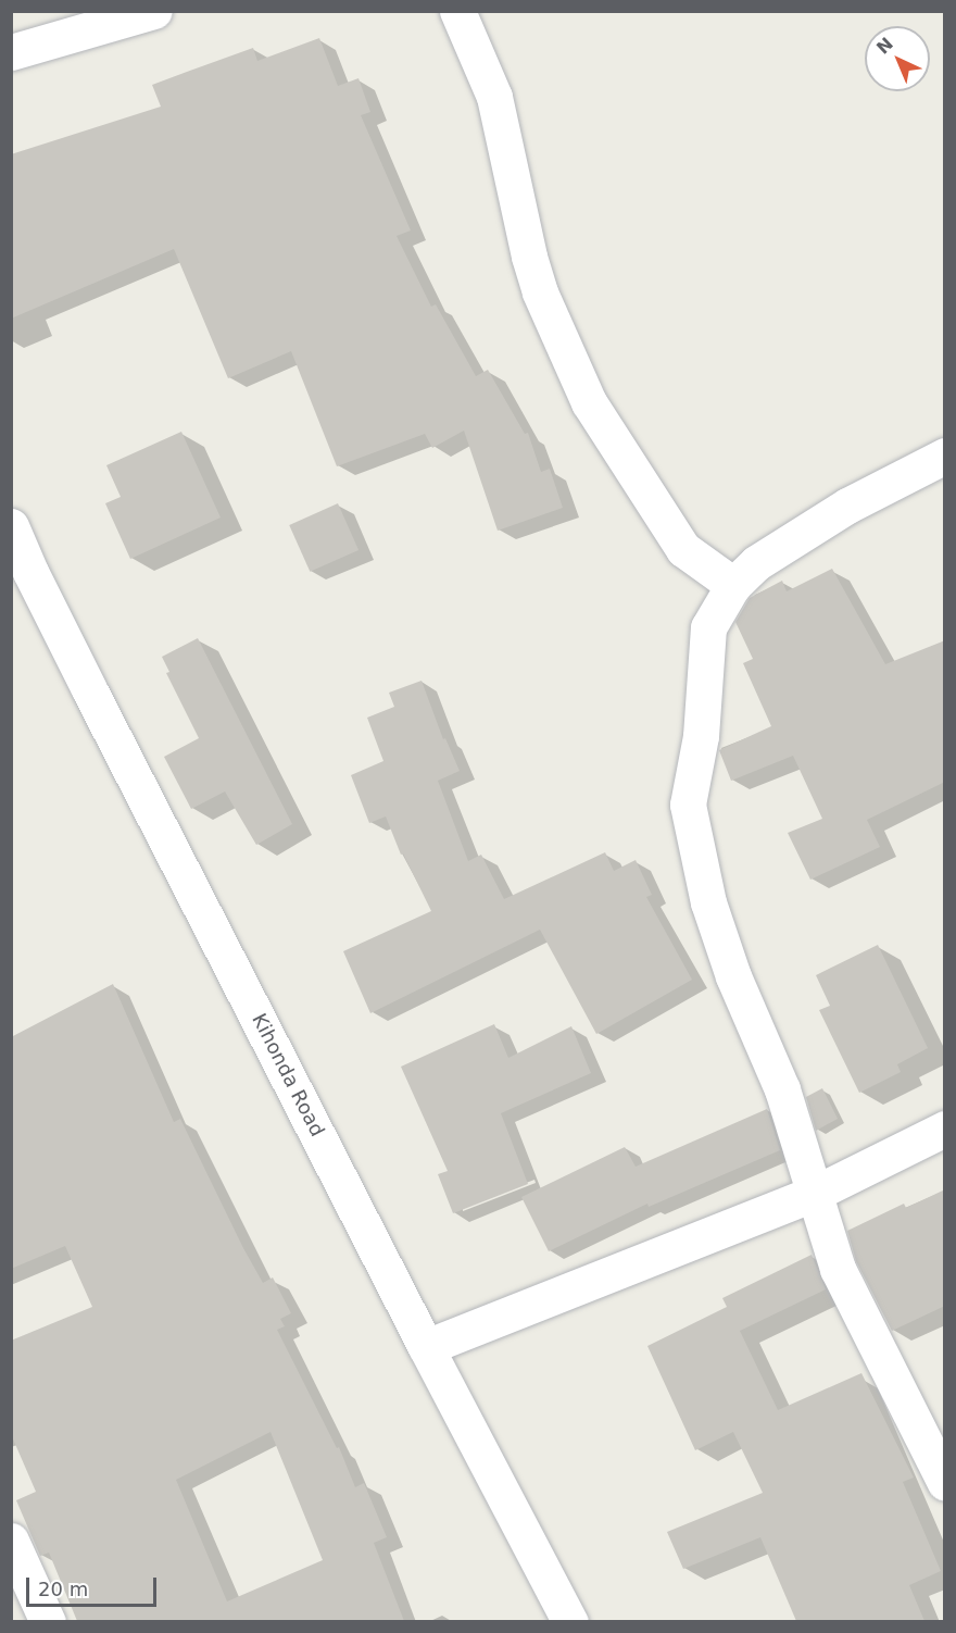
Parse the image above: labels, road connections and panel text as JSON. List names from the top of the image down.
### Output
{
  "streets": {
    "street": ["Kihonda Road"]
  },
  "scale_bar": "20 m",
  "north": "top left"
}
